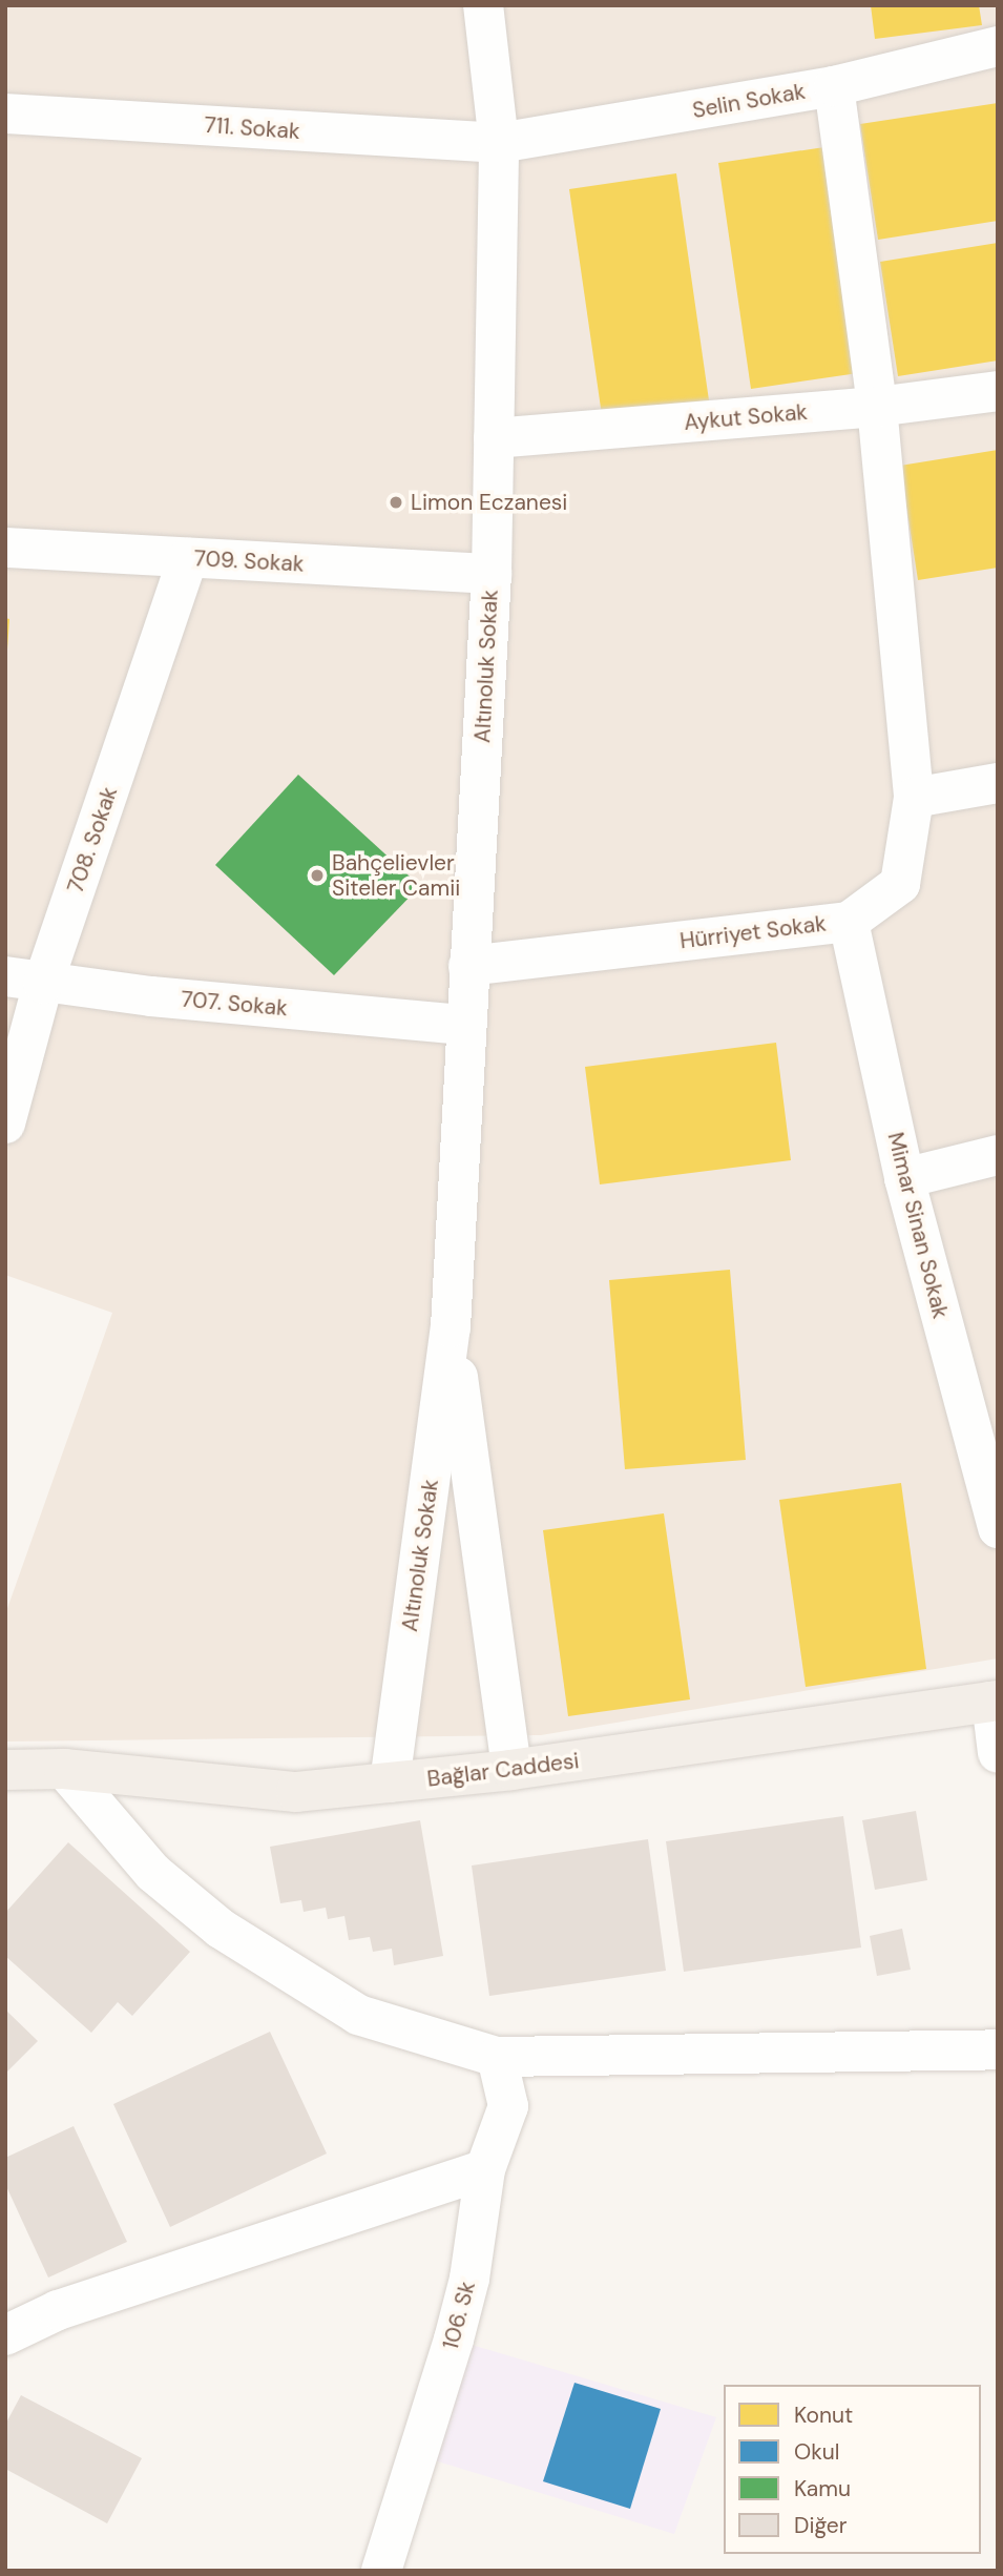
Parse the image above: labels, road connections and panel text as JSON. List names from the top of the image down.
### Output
{
  "streets": {
    "main road": ["Bağlar Caddesi"],
    "street": [
      "Selin Sokak",
      "711. Sokak",
      "Aykut Sokak",
      "709. Sokak",
      "Altınoluk Sokak",
      "708. Sokak",
      "Hürriyet Sokak",
      "707. Sokak",
      "Mimar Sinan Sokak",
      "106. Sk"
    ]
  },
  "crossings": [
    ["Selin Sokak", "711. Sokak"],
    ["Selin Sokak", "Altınoluk Sokak"],
    ["Selin Sokak", "Hürriyet Sokak"],
    ["711. Sokak", "Altınoluk Sokak"],
    ["Aykut Sokak", "Altınoluk Sokak"],
    ["Aykut Sokak", "Hürriyet Sokak"],
    ["709. Sokak", "Altınoluk Sokak"],
    ["709. Sokak", "708. Sokak"],
    ["Altınoluk Sokak", "Hürriyet Sokak"],
    ["Altınoluk Sokak", "707. Sokak"],
    ["Altınoluk Sokak", "Bağlar Caddesi"],
    ["708. Sokak", "707. Sokak"],
    ["Hürriyet Sokak", "Mimar Sinan Sokak"]
  ],
  "places": ["Limon Eczanesi", "Bahçelievler Siteler Camii"],
  "legend": [
    "Konut",
    "Okul",
    "Kamu",
    "Diğer"
  ]
}
